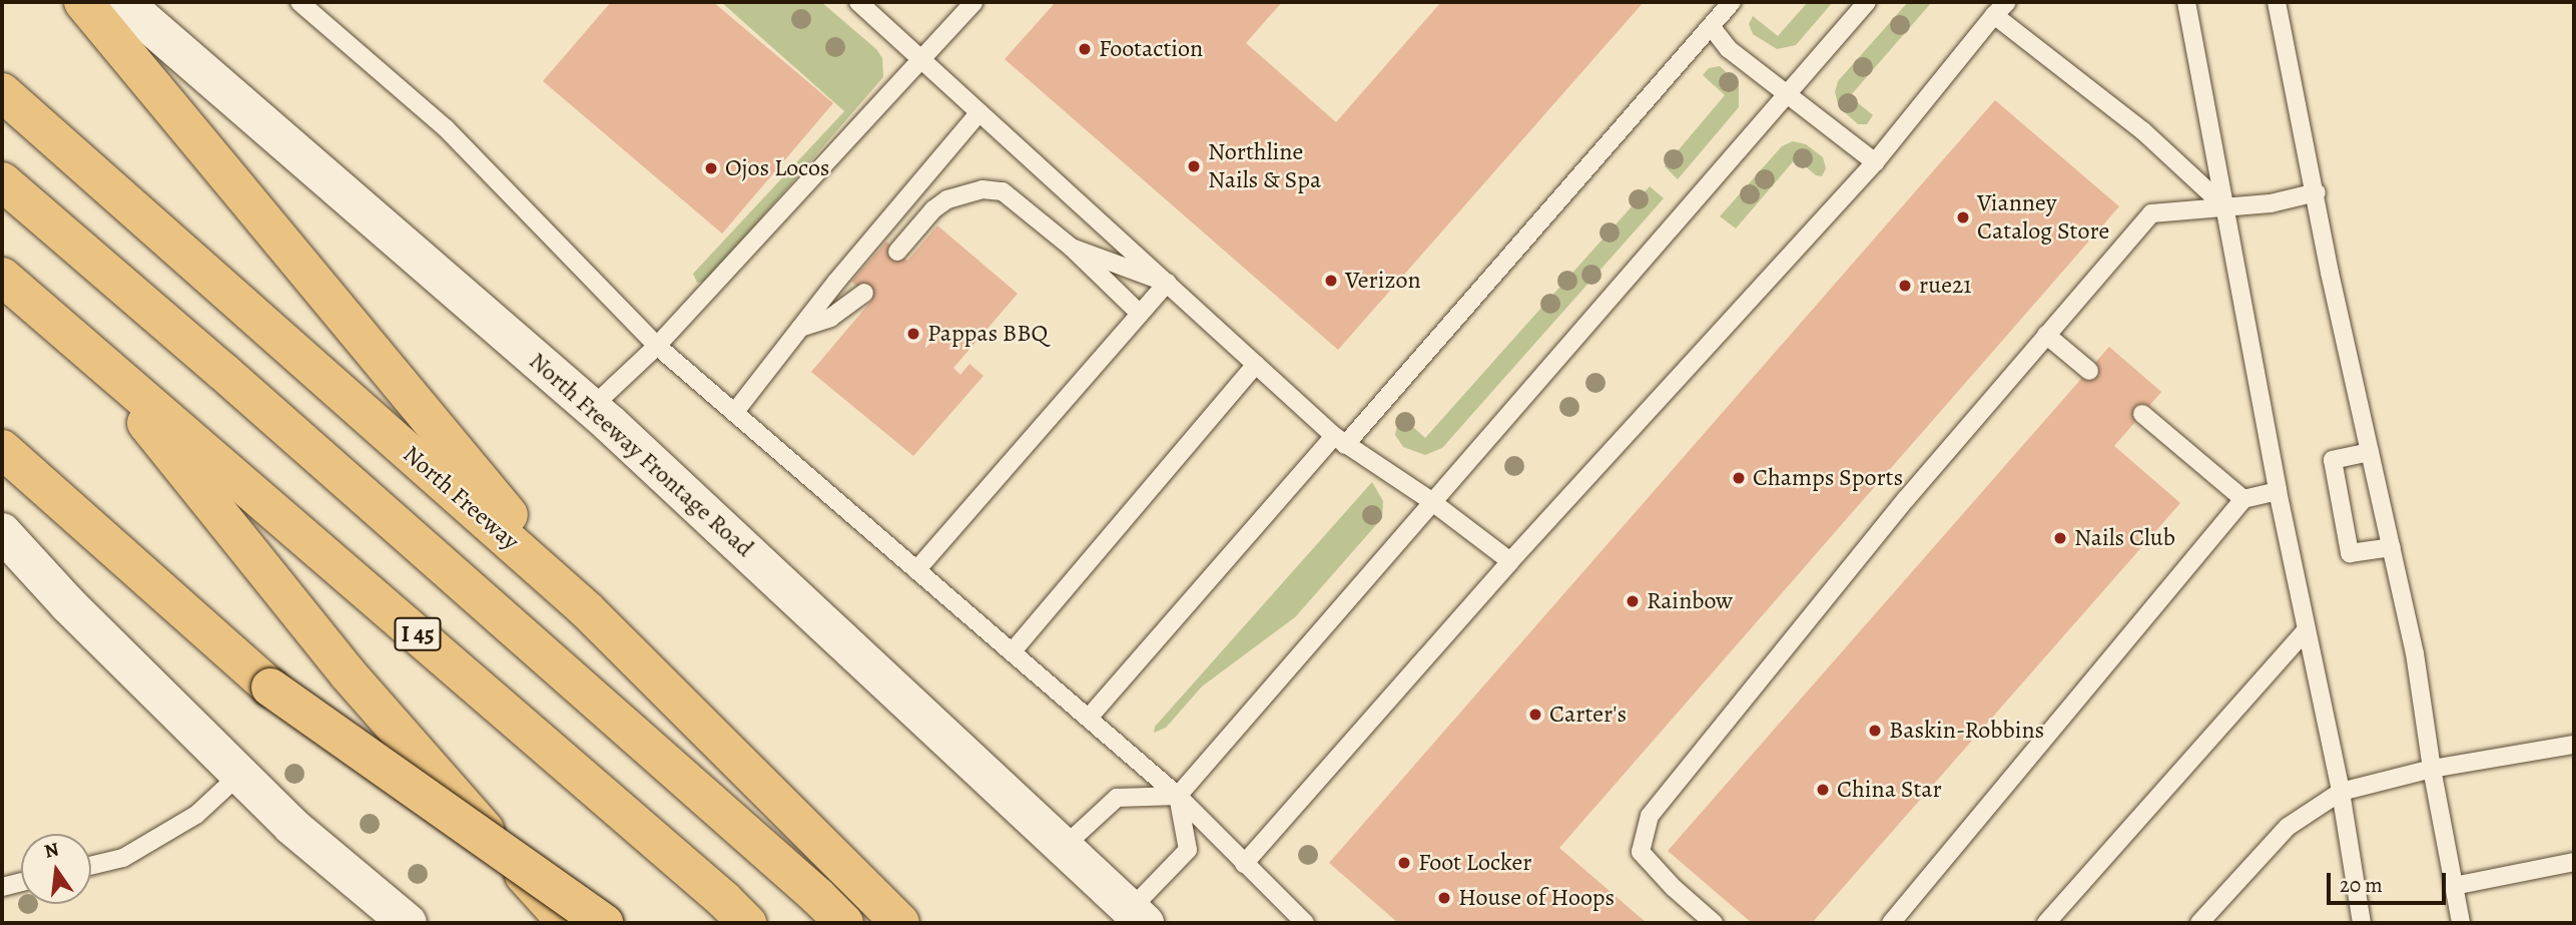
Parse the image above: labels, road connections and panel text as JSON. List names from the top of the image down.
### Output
{
  "streets": {
    "highway": ["North Freeway", "I 45"],
    "main road": ["North Freeway Frontage Road"]
  },
  "places": [
    "Footaction",
    "Northline Nails & Spa",
    "Ojos Locos",
    "Vianney Catalog Store",
    "Verizon",
    "rue21",
    "Pappas BBQ",
    "Champs Sports",
    "Nails Club",
    "Rainbow",
    "Carter's",
    "Baskin-Robbins",
    "China Star",
    "Foot Locker",
    "House of Hoops"
  ],
  "scale_bar": "20 m",
  "north": "top"
}
